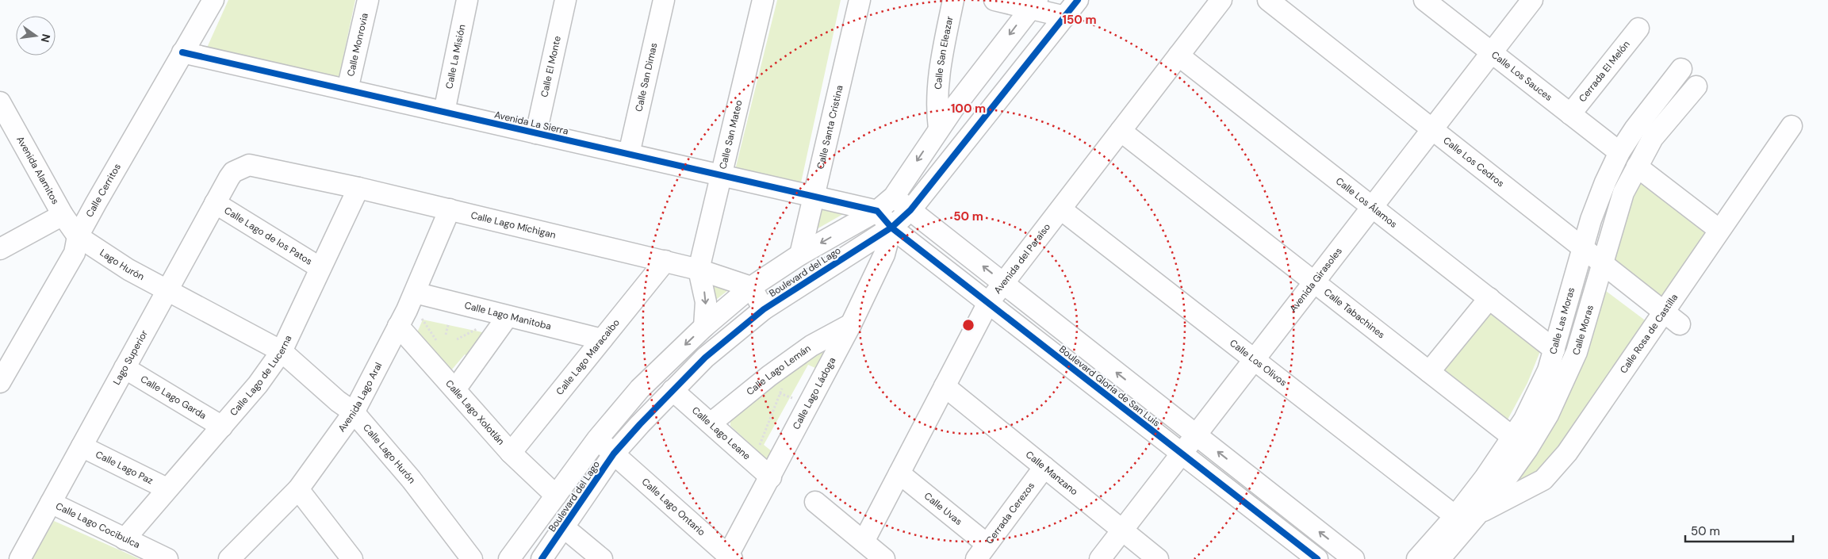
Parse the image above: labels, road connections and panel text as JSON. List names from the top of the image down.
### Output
{
  "streets": {
    "street": [
      "Calle Monrovia",
      "Calle San Eleazar",
      "Calle La Misión",
      "Calle El Monte",
      "Cerrada El Melón",
      "Calle Los Sauces",
      "Calle San Dimas",
      "Avenida La Sierra",
      "Calle Santa Cristina",
      "Calle San Mateo",
      "Calle Los Cedros",
      "Avenida Alamitos",
      "Calle Cerritos",
      "Calle Los Álamos",
      "Calle Lago Míchigan",
      "Calle Lago de los Patos",
      "Avenida del Paraíso",
      "Lago Hurón",
      "Boulevard del Lago",
      "Avenida Girasoles",
      "Calle Tabachines",
      "Calle Lago Manitoba",
      "Calle Las Moras",
      "Calle Moras",
      "Calle Rosa de Castilla",
      "Calle Lago Maracaibo",
      "Lago Superior",
      "Calle Los Olivos",
      "Calle Lago Lemán",
      "Calle Lago de Lucerna",
      "Boulevard Gloria de San Luis",
      "Calle Lago Ládoga",
      "Calle Lago Garda",
      "Avenida Lago Aral",
      "Calle Lago Xolotlán",
      "Calle Lago Leane",
      "Calle Lago Hurón",
      "Calle Lago Paz",
      "Calle Manzano",
      "Calle Lago Ontario",
      "Calle Uvas",
      "Cerrada Cerezos",
      "Calle Lago Cocibulca"
    ]
  },
  "crossings": [
    ["Calle Monrovia", "Avenida La Sierra"],
    ["Calle San Eleazar", "Boulevard del Lago"],
    ["Calle La Misión", "Avenida La Sierra"],
    ["Calle El Monte", "Avenida La Sierra"],
    ["Cerrada El Melón", "Calle Los Sauces"],
    ["Calle Los Sauces", "Avenida Girasoles"],
    ["Calle Los Sauces", "Calle Las Moras"],
    ["Calle San Dimas", "Avenida La Sierra"],
    ["Avenida La Sierra", "Calle Santa Cristina"],
    ["Avenida La Sierra", "Calle San Mateo"],
    ["Avenida La Sierra", "Calle Cerritos"],
    ["Avenida La Sierra", "Boulevard del Lago"],
    ["Avenida La Sierra", "Boulevard Gloria de San Luis"],
    ["Calle Santa Cristina", "Boulevard del Lago"],
    ["Calle San Mateo", "Calle Lago Míchigan"],
    ["Calle Los Cedros", "Avenida Girasoles"],
    ["Calle Los Cedros", "Calle Las Moras"],
    ["Calle Los Cedros", "Calle Moras"],
    ["Calle Los Cedros", "Calle Rosa de Castilla"],
    ["Avenida Alamitos", "Calle Cerritos"],
    ["Avenida Alamitos", "Lago Hurón"],
    ["Calle Cerritos", "Lago Hurón"],
    ["Calle Los Álamos", "Avenida del Paraíso"],
    ["Calle Los Álamos", "Avenida Girasoles"],
    ["Calle Los Álamos", "Calle Las Moras"],
    ["Calle Lago Míchigan", "Boulevard del Lago"],
    ["Calle Lago Míchigan", "Calle Lago Maracaibo"],
    ["Calle Lago Míchigan", "Lago Superior"],
    ["Calle Lago Míchigan", "Calle Lago de Lucerna"],
    ["Calle Lago Míchigan", "Avenida Lago Aral"],
    ["Calle Lago de los Patos", "Lago Superior"],
    ["Calle Lago de los Patos", "Calle Lago de Lucerna"],
    ["Avenida del Paraíso", "Calle Tabachines"],
    ["Avenida del Paraíso", "Calle Los Olivos"],
    ["Avenida del Paraíso", "Boulevard Gloria de San Luis"],
    ["Avenida del Paraíso", "Calle Manzano"],
    ["Avenida del Paraíso", "Calle Uvas"],
    ["Lago Hurón", "Lago Superior"],
    ["Lago Hurón", "Calle Lago Hurón"],
    ["Boulevard del Lago", "Boulevard Gloria de San Luis"],
    ["Boulevard del Lago", "Calle Lago Ládoga"],
    ["Boulevard del Lago", "Calle Lago Xolotlán"],
    ["Boulevard del Lago", "Calle Lago Leane"],
    ["Boulevard del Lago", "Calle Lago Ontario"],
    ["Avenida Girasoles", "Calle Tabachines"],
    ["Avenida Girasoles", "Calle Los Olivos"],
    ["Avenida Girasoles", "Boulevard Gloria de San Luis"],
    ["Avenida Girasoles", "Calle Manzano"],
    ["Calle Tabachines", "Calle Las Moras"],
    ["Calle Tabachines", "Calle Moras"],
    ["Calle Lago Manitoba", "Calle Lago Maracaibo"],
    ["Calle Lago Manitoba", "Avenida Lago Aral"],
    ["Calle Las Moras", "Calle Moras"],
    ["Calle Las Moras", "Calle Los Olivos"],
    ["Calle Moras", "Calle Rosa de Castilla"],
    ["Calle Lago Maracaibo", "Calle Lago Xolotlán"],
    ["Lago Superior", "Calle Lago Garda"],
    ["Lago Superior", "Calle Lago Hurón"],
    ["Lago Superior", "Calle Lago Paz"],
    ["Lago Superior", "Calle Lago Cocibulca"],
    ["Calle Lago Lemán", "Calle Lago Ládoga"],
    ["Calle Lago Lemán", "Calle Lago Leane"],
    ["Calle Lago de Lucerna", "Calle Lago Garda"],
    ["Calle Lago de Lucerna", "Calle Lago Hurón"],
    ["Calle Lago de Lucerna", "Calle Lago Paz"],
    ["Calle Lago de Lucerna", "Calle Lago Cocibulca"],
    ["Boulevard Gloria de San Luis", "Calle Lago Ládoga"],
    ["Calle Lago Ládoga", "Calle Lago Leane"],
    ["Calle Lago Ládoga", "Calle Lago Ontario"],
    ["Avenida Lago Aral", "Calle Lago Xolotlán"],
    ["Avenida Lago Aral", "Calle Lago Hurón"],
    ["Calle Manzano", "Cerrada Cerezos"],
    ["Calle Uvas", "Cerrada Cerezos"]
  ],
  "scale_bar": "50 m",
  "north": "right",
  "rings": ["150 m", "100 m", "50 m"]
}
